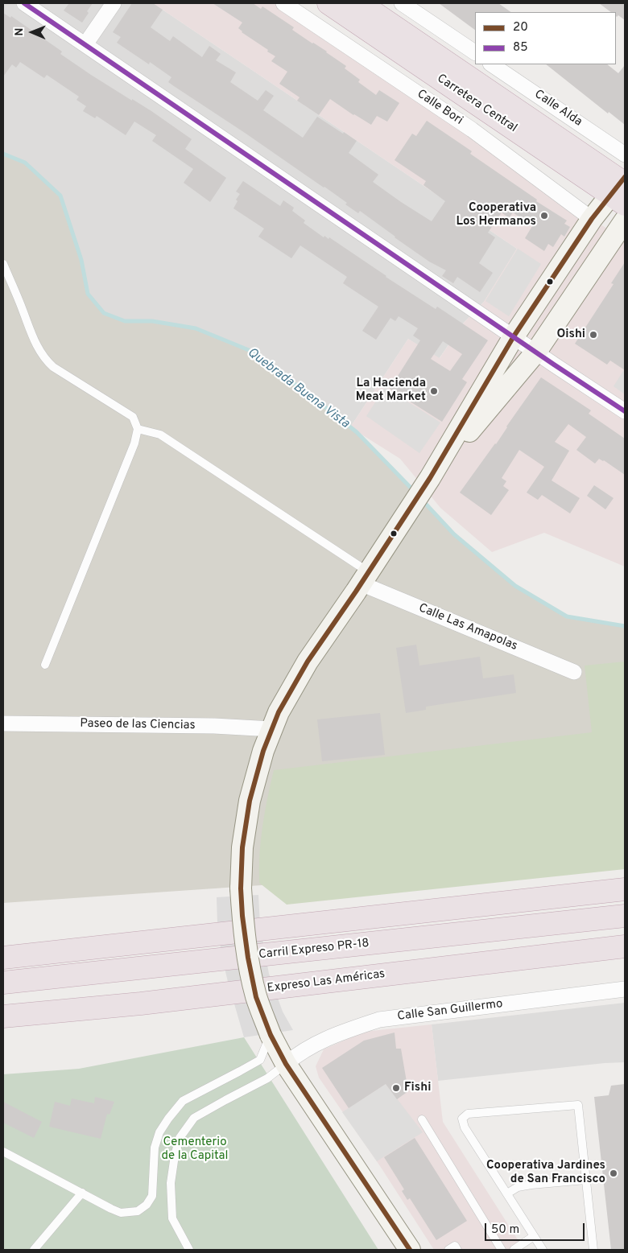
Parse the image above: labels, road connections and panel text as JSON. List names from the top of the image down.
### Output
{
  "streets": {
    "highway": ["Carretera Central", "Carril Expreso PR-18", "Expreso Las Américas"],
    "street": [
      "Calle Bori",
      "Calle Alda",
      "Calle Las Amapolas",
      "Paseo de las Ciencias",
      "Calle San Guillermo"
    ]
  },
  "water": ["Quebrada Buena Vista"],
  "parks": ["Cementerio de la Capital"],
  "places": [
    "Cooperativa Los Hermanos",
    "Oishi",
    "La Hacienda Meat Market",
    "Fishi",
    "Cooperativa Jardines de San Francisco"
  ],
  "lines": ["transit line 85", "transit line 20"],
  "legend": ["20", "85"],
  "scale_bar": "50 m",
  "north": "left"
}
